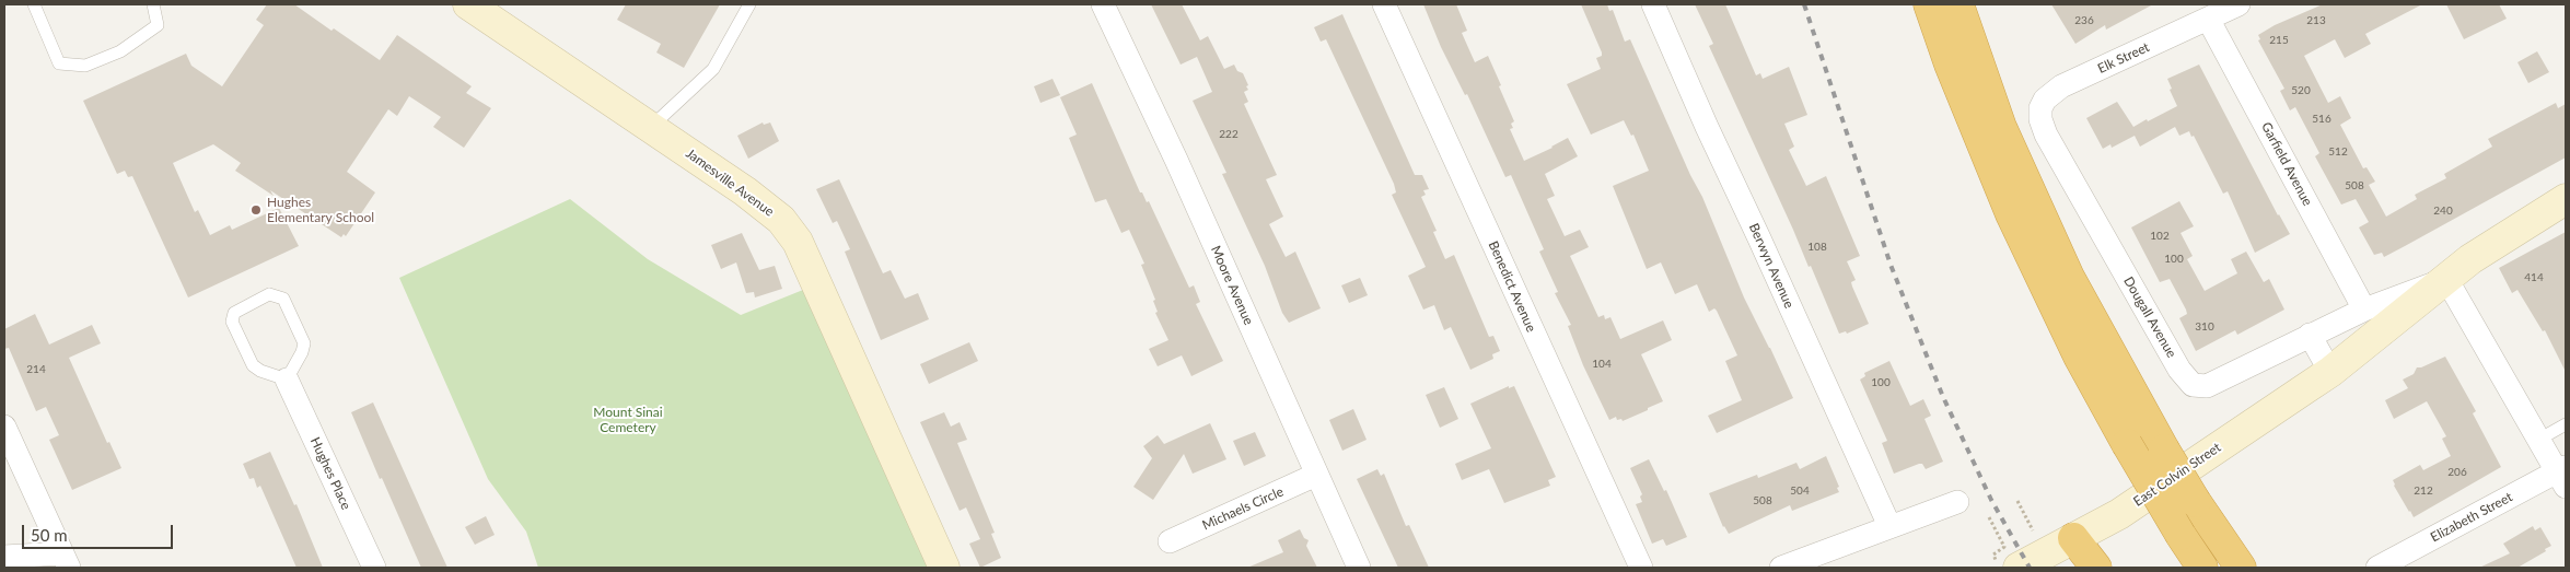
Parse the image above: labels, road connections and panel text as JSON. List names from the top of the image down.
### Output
{
  "streets": {
    "street": [
      "Elk Street",
      "Garfield Avenue",
      "Jamesville Avenue",
      "Berwyn Avenue",
      "Moore Avenue",
      "Benedict Avenue",
      "Dougall Avenue",
      "Hughes Place",
      "East Colvin Street",
      "Michaels Circle",
      "Elizabeth Street"
    ]
  },
  "crossings": [
    ["Elk Street", "Garfield Avenue"],
    ["Elk Street", "Dougall Avenue"],
    ["Garfield Avenue", "East Colvin Street"],
    ["Moore Avenue", "Michaels Circle"],
    ["Dougall Avenue", "East Colvin Street"]
  ],
  "parks": ["Mount Sinai Cemetery"],
  "places": ["Hughes Elementary School"],
  "house_numbers": [
    "236",
    "213",
    "215",
    "520",
    "516",
    "222",
    "512",
    "508",
    "240",
    "102",
    "108",
    "100",
    "414",
    "310",
    "104",
    "214",
    "100",
    "206",
    "504",
    "212",
    "508"
  ],
  "scale_bar": "50 m"
}
